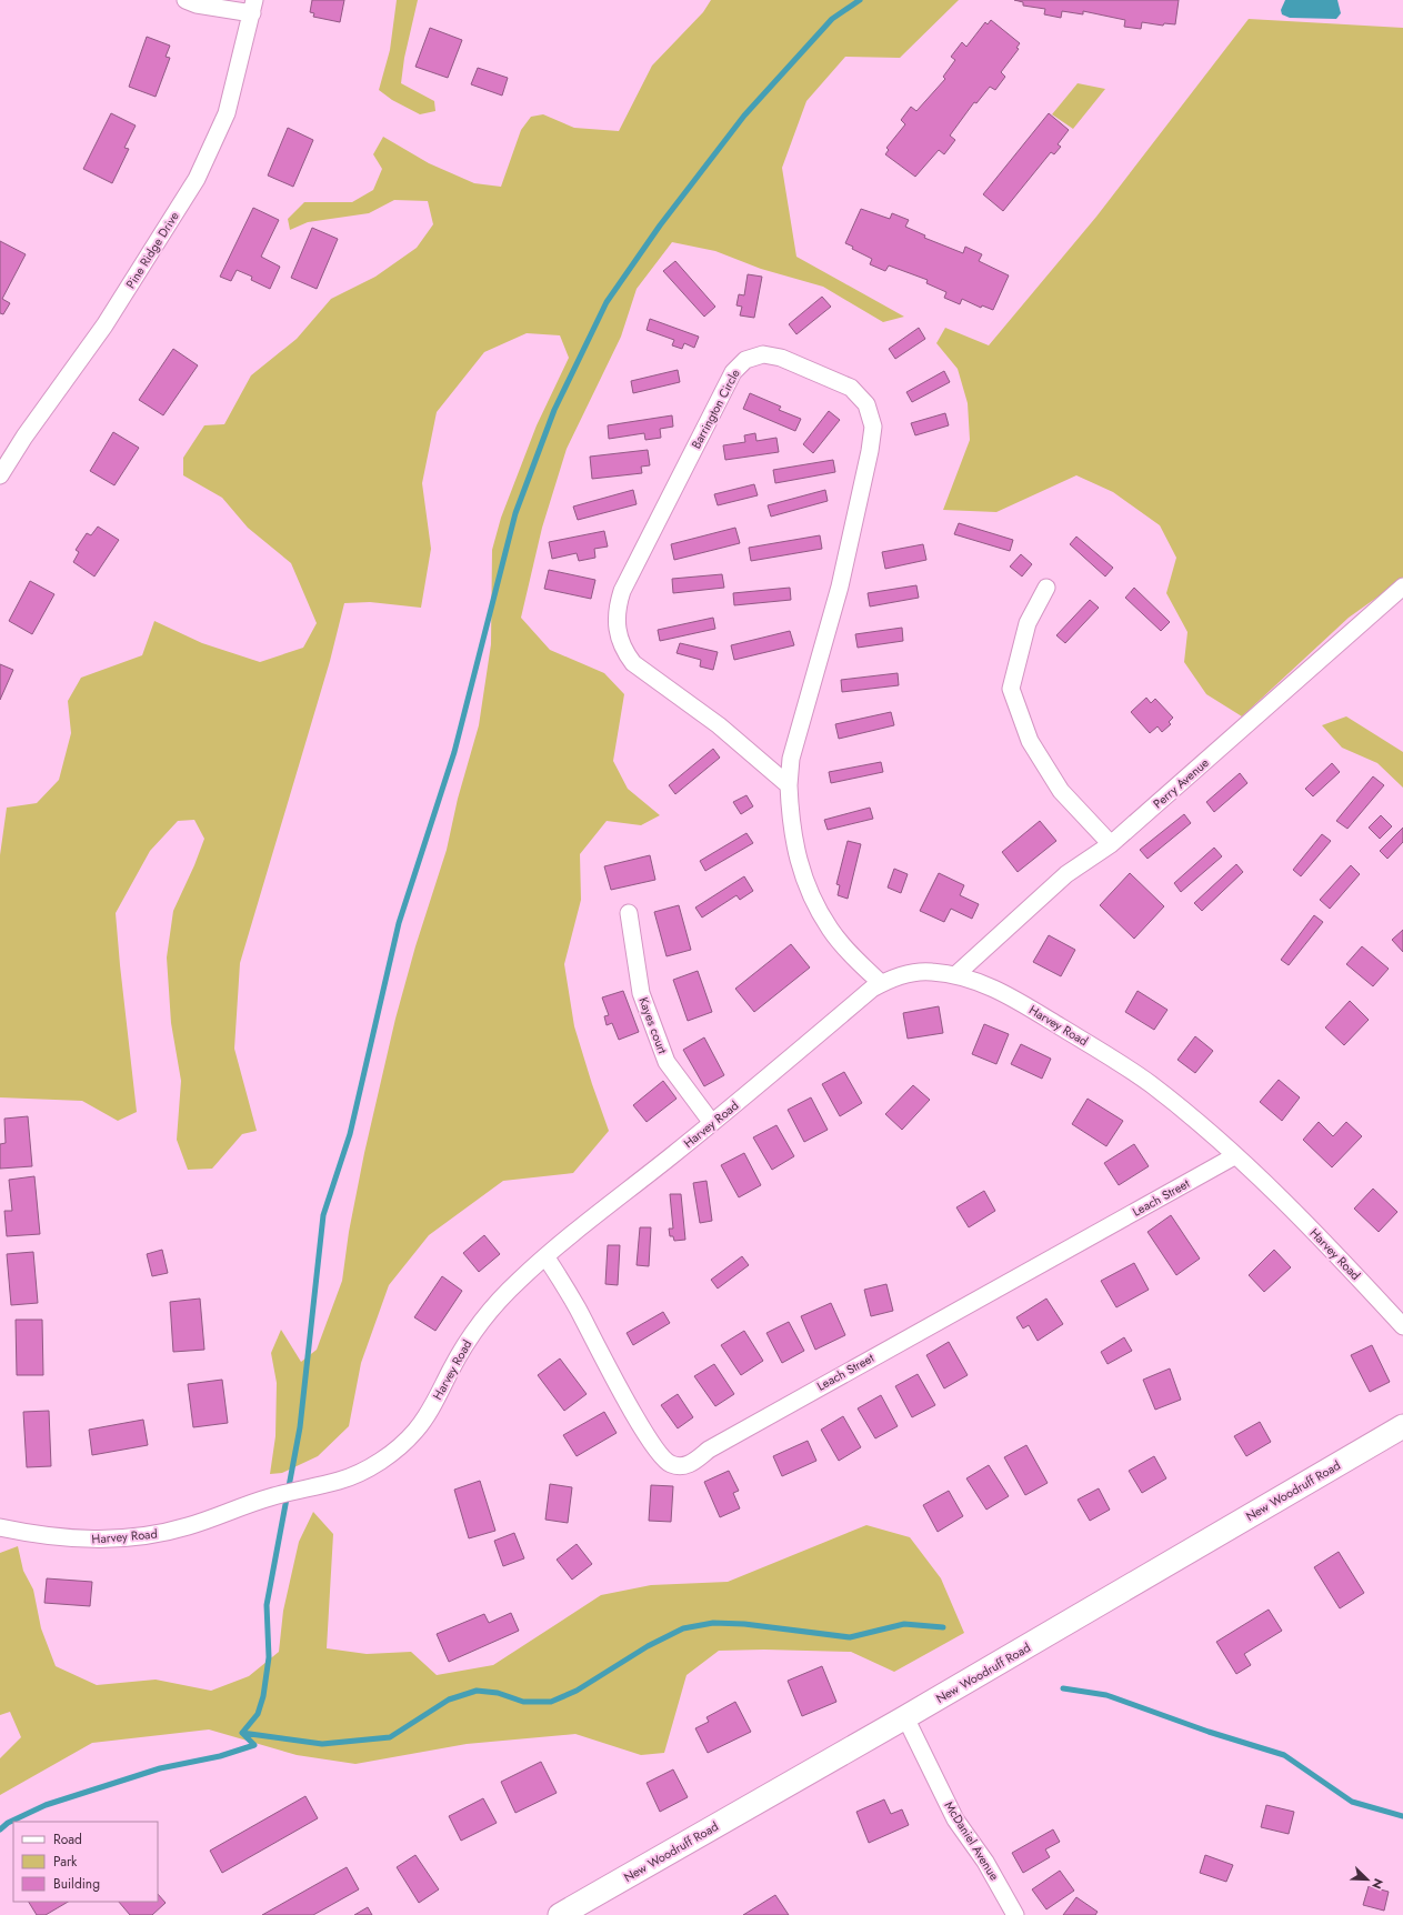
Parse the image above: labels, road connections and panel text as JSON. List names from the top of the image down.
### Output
{
  "streets": {
    "main road": ["New Woodruff Road"],
    "street": [
      "Pine Ridge Drive",
      "Barrington Circle",
      "Perry Avenue",
      "Kayes court",
      "Harvey Road",
      "Leach Street",
      "McDaniel Avenue"
    ]
  },
  "crossings": [
    ["Barrington Circle", "Harvey Road"],
    ["Perry Avenue", "Harvey Road"],
    ["Kayes court", "Harvey Road"],
    ["Harvey Road", "Leach Street"],
    ["New Woodruff Road", "McDaniel Avenue"]
  ],
  "legend": ["Road", "Park", "Building"],
  "north": "bottom right"
}
